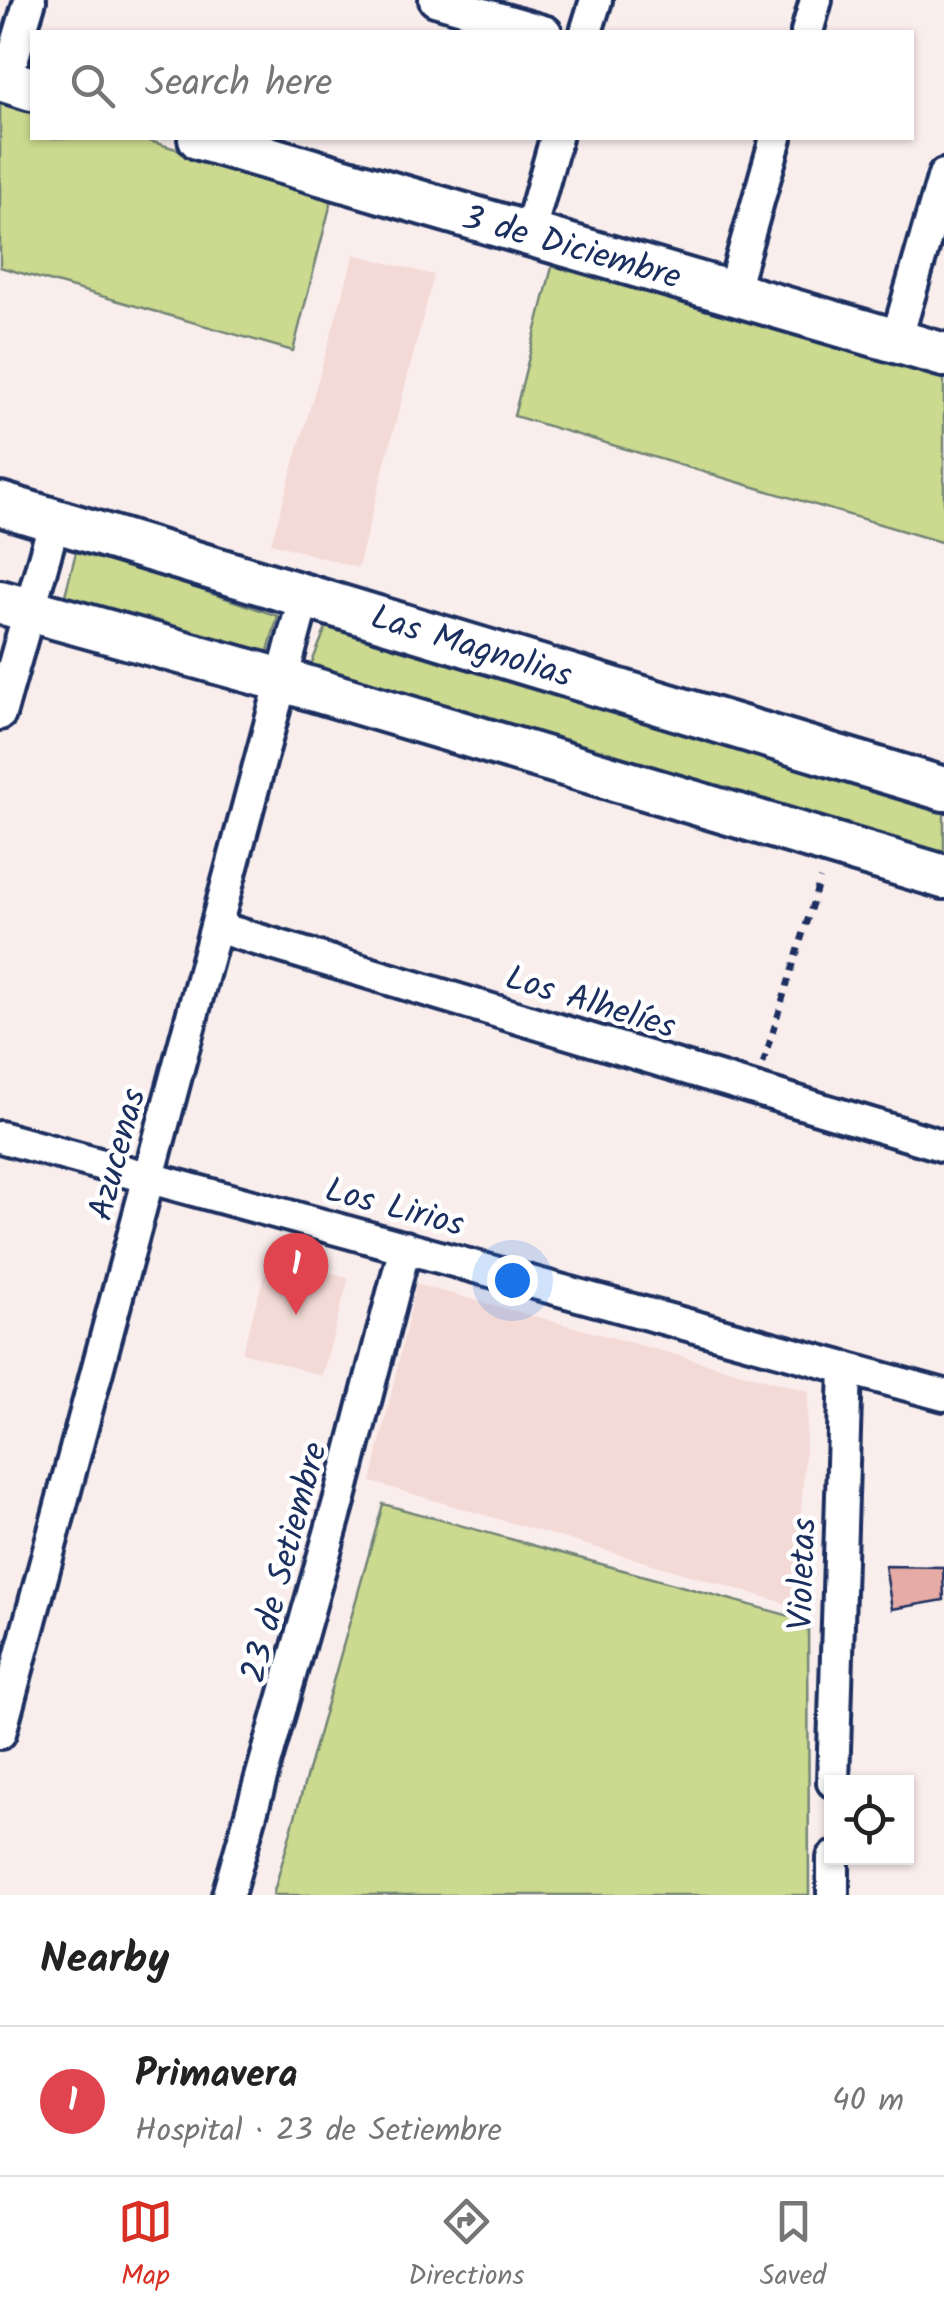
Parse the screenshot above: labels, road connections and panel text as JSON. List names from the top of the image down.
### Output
{
  "streets": {
    "street": [
      "3 de Diciembre",
      "Las Magnolias",
      "Los Alhelíes",
      "Azucenas",
      "Los Lirios",
      "23 de Setiembre",
      "Violetas"
    ]
  },
  "crossings": [
    ["Las Magnolias", "Azucenas"],
    ["Los Alhelíes", "Azucenas"],
    ["Azucenas", "Los Lirios"],
    ["Los Lirios", "23 de Setiembre"],
    ["Los Lirios", "Violetas"]
  ],
  "page": {
    "search": "Search here",
    "pins": "1",
    "heading": "Nearby",
    "list": [
      {
        "mark": "1",
        "name": "Primavera",
        "note": "Hospital · 23 de Setiembre",
        "value": "40 m"
      }
    ],
    "nav": ["Map", "Directions", "Saved"]
  }
}
